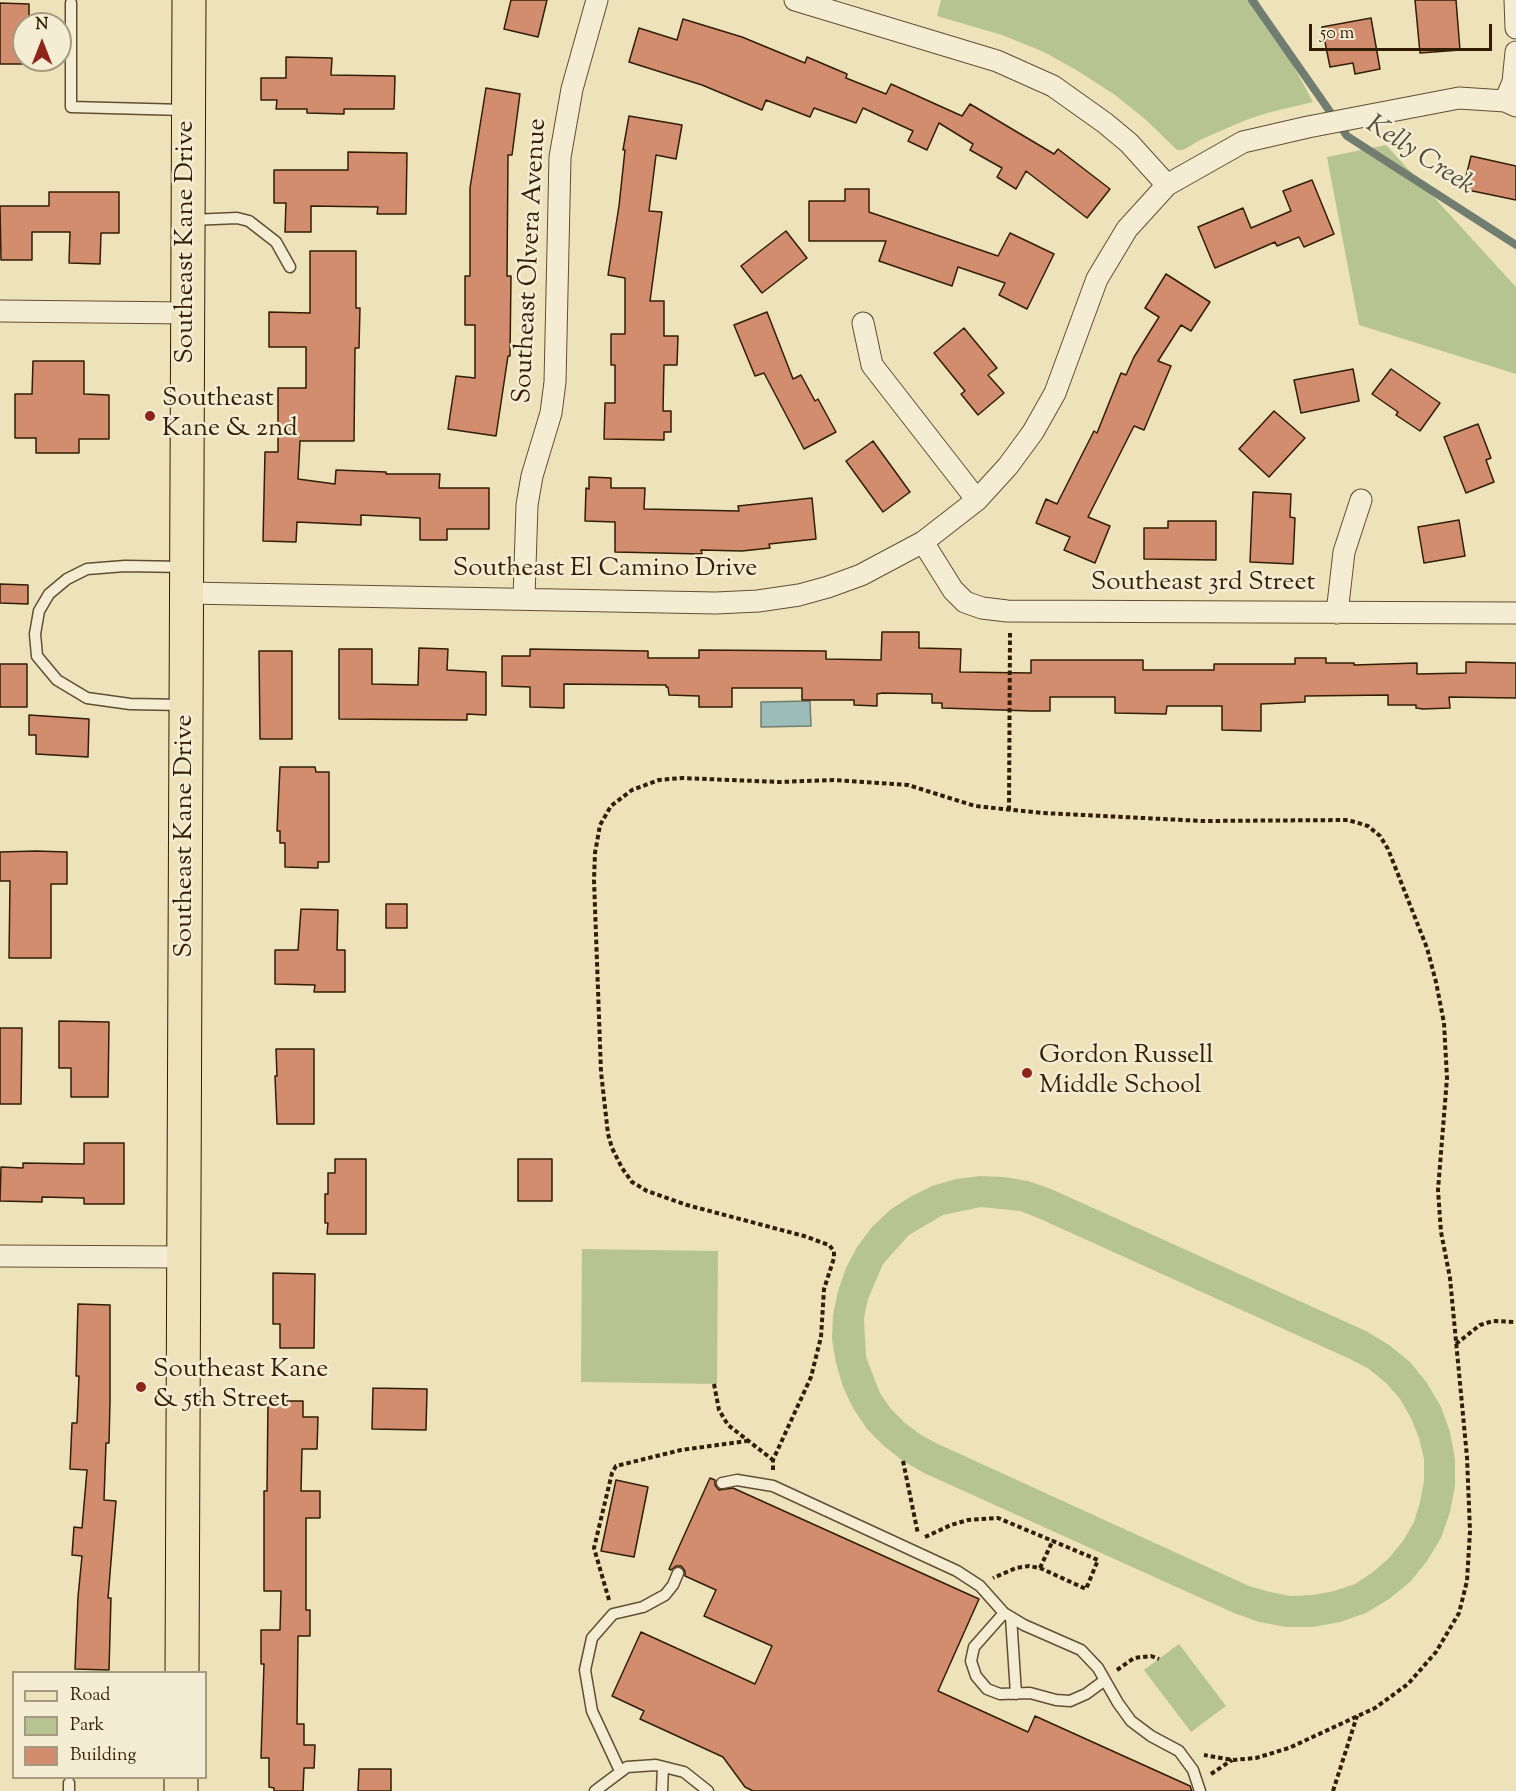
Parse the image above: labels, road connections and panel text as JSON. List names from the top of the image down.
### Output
{
  "streets": {
    "main road": ["Southeast Kane Drive"],
    "street": ["Southeast Olvera Avenue", "Southeast El Camino Drive", "Southeast 3rd Street"]
  },
  "crossings": [
    ["Southeast Kane Drive", "Southeast El Camino Drive"],
    ["Southeast Olvera Avenue", "Southeast El Camino Drive"],
    ["Southeast El Camino Drive", "Southeast 3rd Street"]
  ],
  "water": ["Kelly Creek"],
  "places": ["Southeast Kane & 2nd", "Gordon Russell Middle School", "Southeast Kane & 5th Street"],
  "legend": ["Road", "Park", "Building"],
  "scale_bar": "50 m",
  "north": "top"
}
